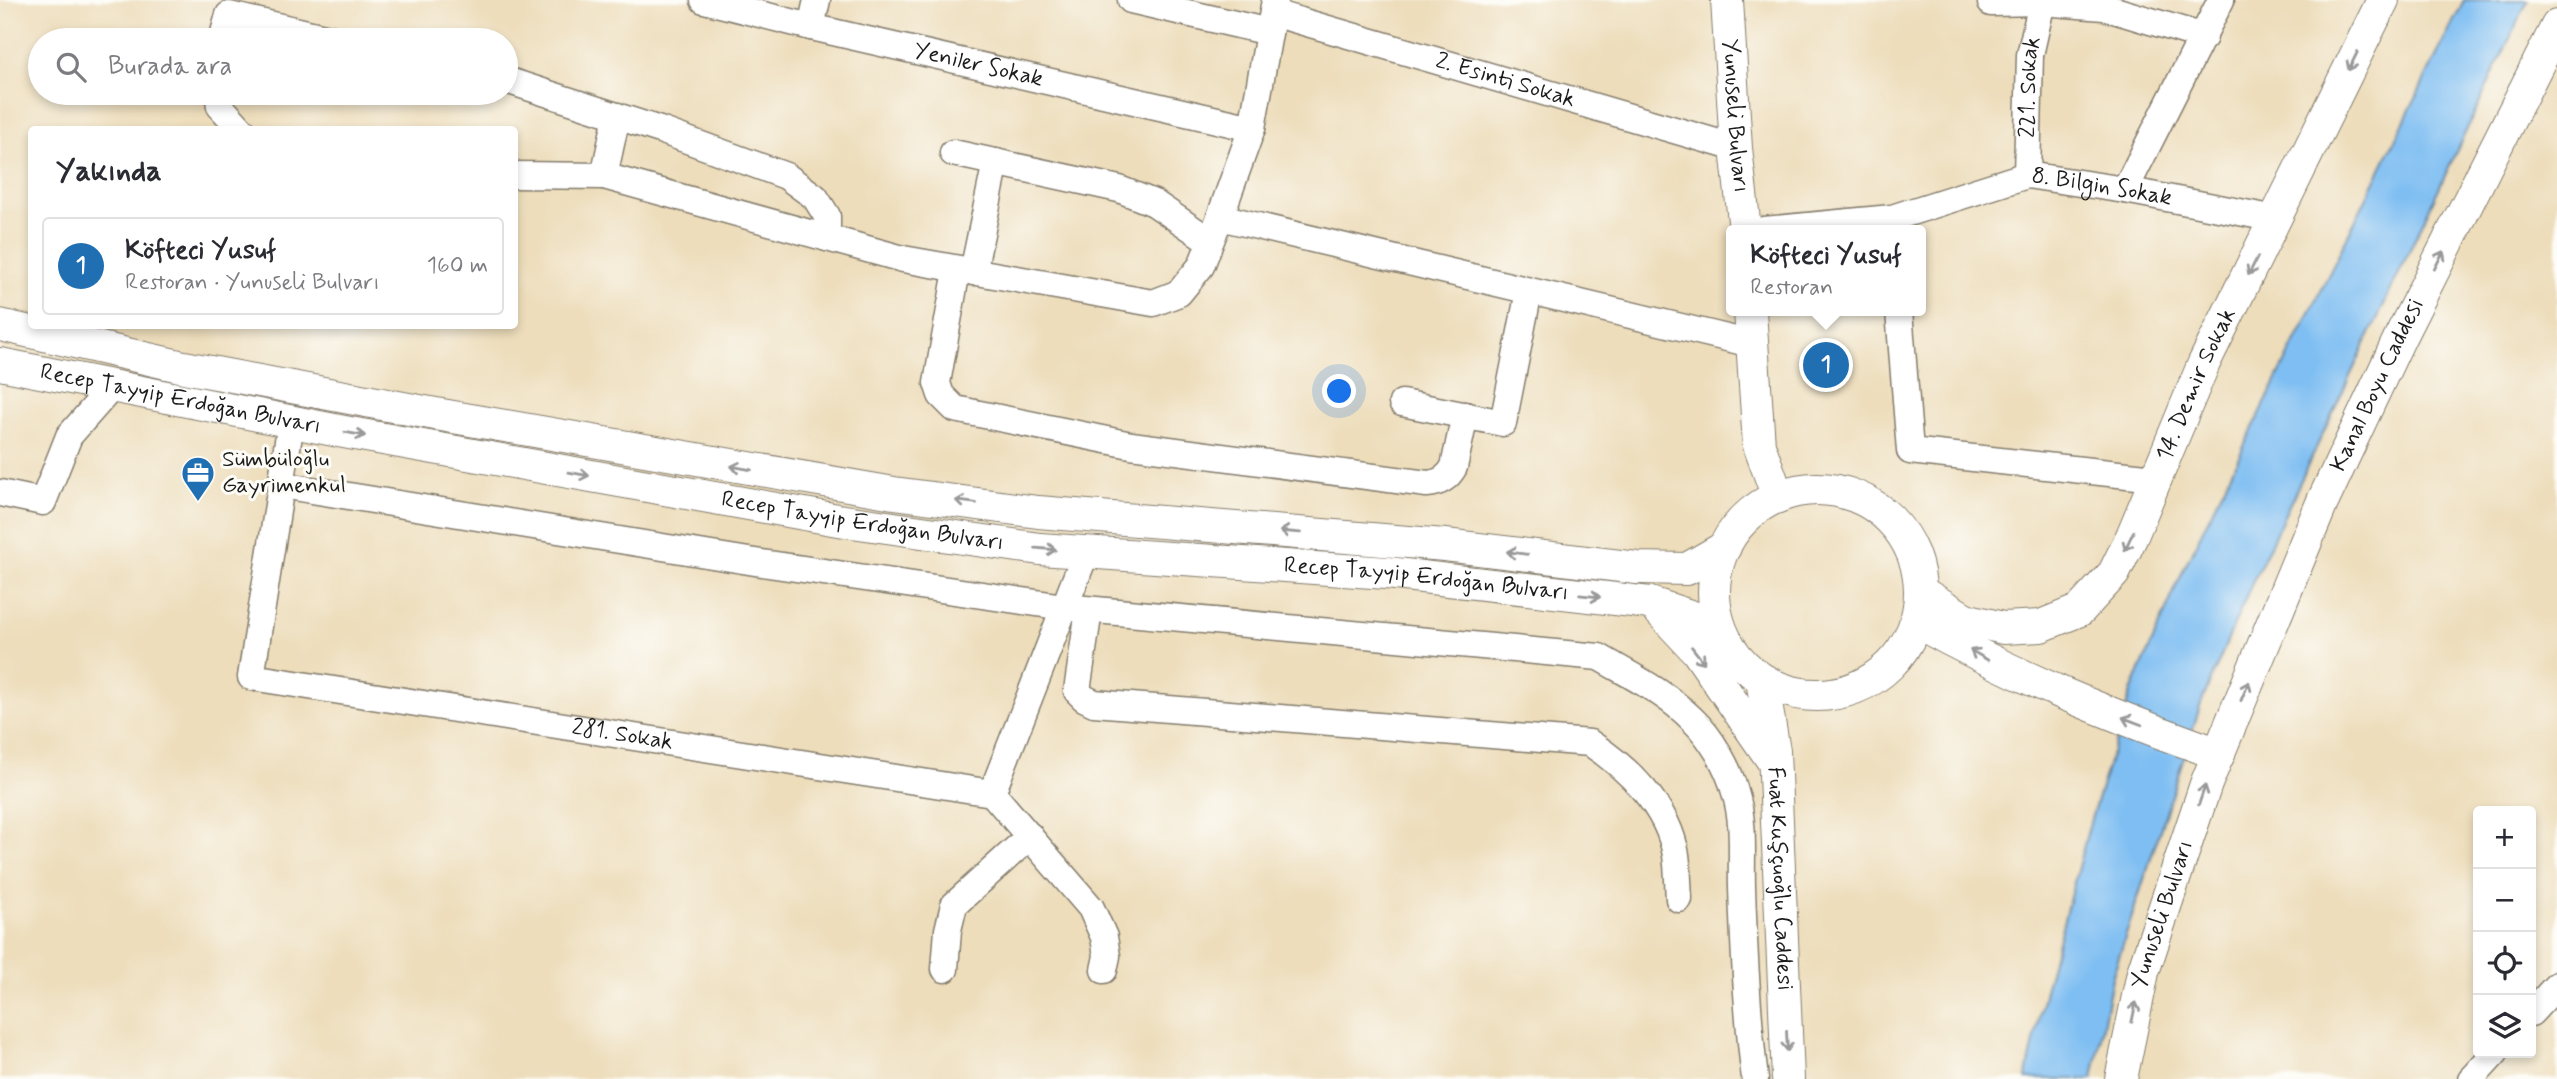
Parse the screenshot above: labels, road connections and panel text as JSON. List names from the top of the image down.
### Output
{
  "streets": {
    "main road": [
      "Yunuseli Bulvarı",
      "14. Demir Sokak",
      "Kanal Boyu Caddesi",
      "Recep Tayyip Erdoğan Bulvarı",
      "Fuat Kuşçuoğlu Caddesi"
    ],
    "street": [
      "Yeniler Sokak",
      "2. Esinti Sokak",
      "221. Sokak",
      "8. Bilgin Sokak",
      "281. Sokak"
    ]
  },
  "crossings": [
    ["2. Esinti Sokak", "Yunuseli Bulvarı"],
    ["221. Sokak", "8. Bilgin Sokak"],
    ["Yunuseli Bulvarı", "Kanal Boyu Caddesi"],
    ["8. Bilgin Sokak", "14. Demir Sokak"],
    ["14. Demir Sokak", "Recep Tayyip Erdoğan Bulvarı"],
    ["14. Demir Sokak", "Fuat Kuşçuoğlu Caddesi"],
    ["Recep Tayyip Erdoğan Bulvarı", "281. Sokak"],
    ["Recep Tayyip Erdoğan Bulvarı", "Fuat Kuşçuoğlu Caddesi"]
  ],
  "one_way": [
    "Yunuseli Bulvarı",
    "14. Demir Sokak",
    "Kanal Boyu Caddesi",
    "Fuat Kuşçuoğlu Caddesi"
  ],
  "places": {
    "office": ["Sümbüloğlu Gayrimenkul"]
  },
  "page": {
    "search": "Burada ara",
    "heading": "Yakında",
    "list": [
      {
        "mark": "1",
        "name": "Köfteci Yusuf",
        "note": "Restoran · Yunuseli Bulvarı",
        "value": "160 m"
      }
    ],
    "popup": ["Köfteci Yusuf", "Restoran"],
    "pins": "1",
    "map_buttons": ["+", "−"]
  }
}
